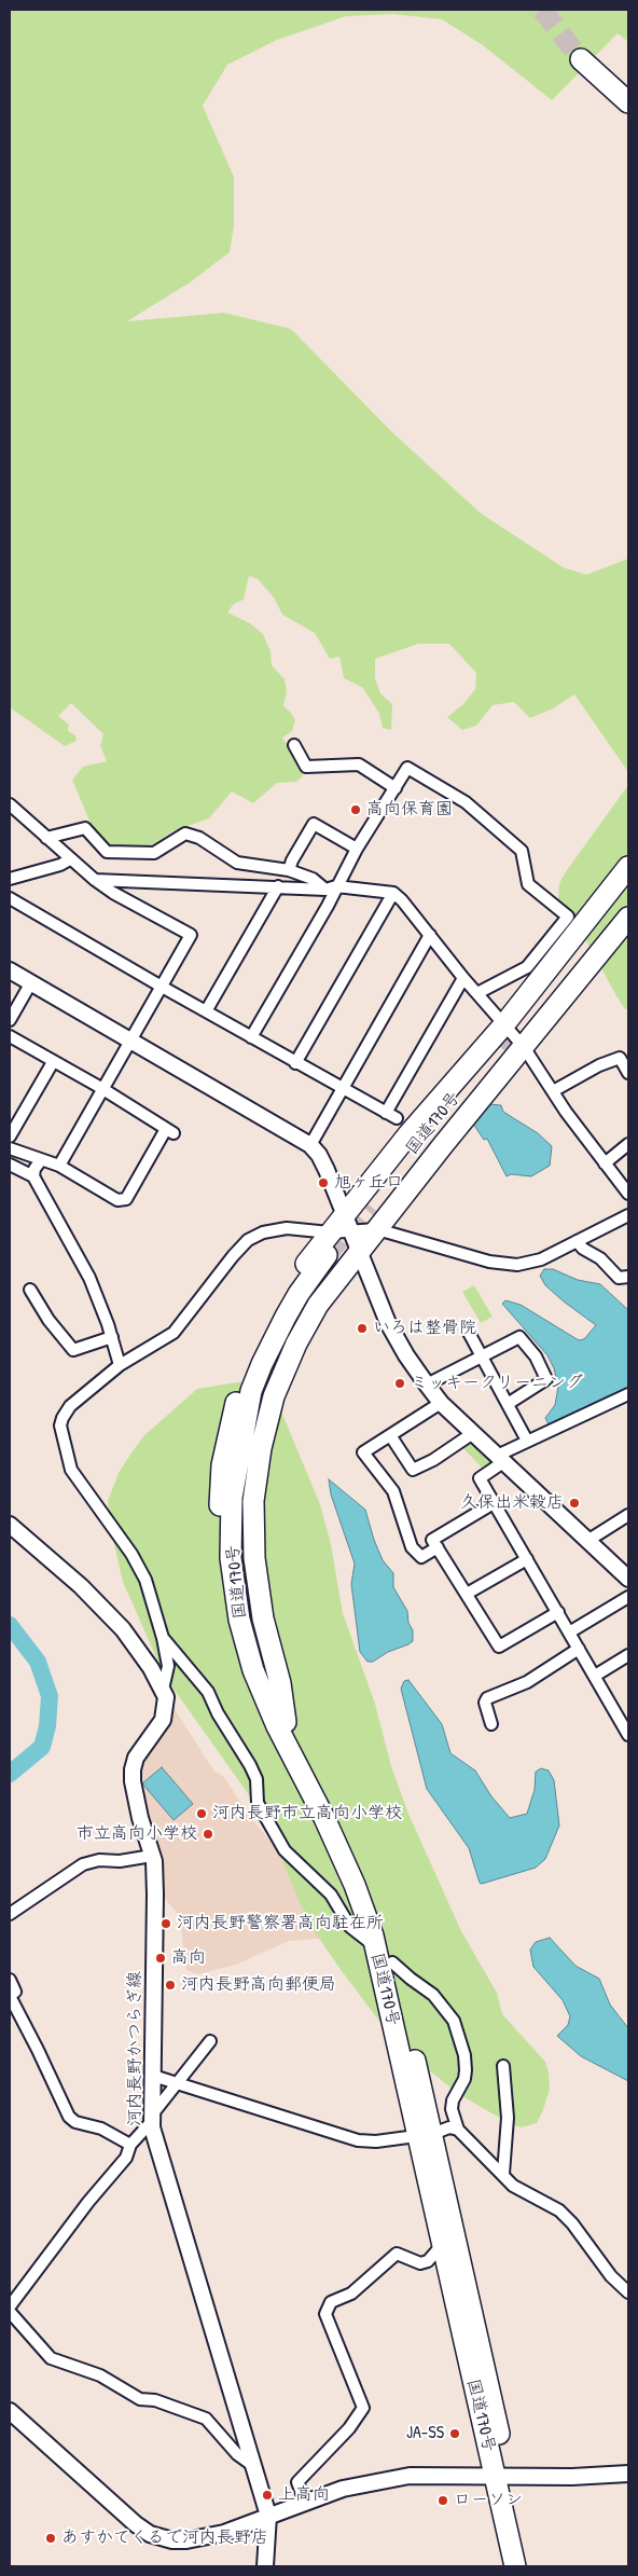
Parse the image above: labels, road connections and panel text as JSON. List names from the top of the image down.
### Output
{
  "streets": {
    "highway": ["国道170号"],
    "street": ["河内長野かつらぎ線"]
  },
  "places": [
    "高向保育園",
    "旭ヶ丘口",
    "いろは整骨院",
    "ミッキークリーニング",
    "久保出米穀店",
    "河内長野市立高向小学校",
    "市立高向小学校",
    "河内長野警察署高向駐在所",
    "高向",
    "河内長野高向郵便局",
    "JA-SS",
    "上高向",
    "ローソン",
    "あすかてくるで河内長野店"
  ]
}
